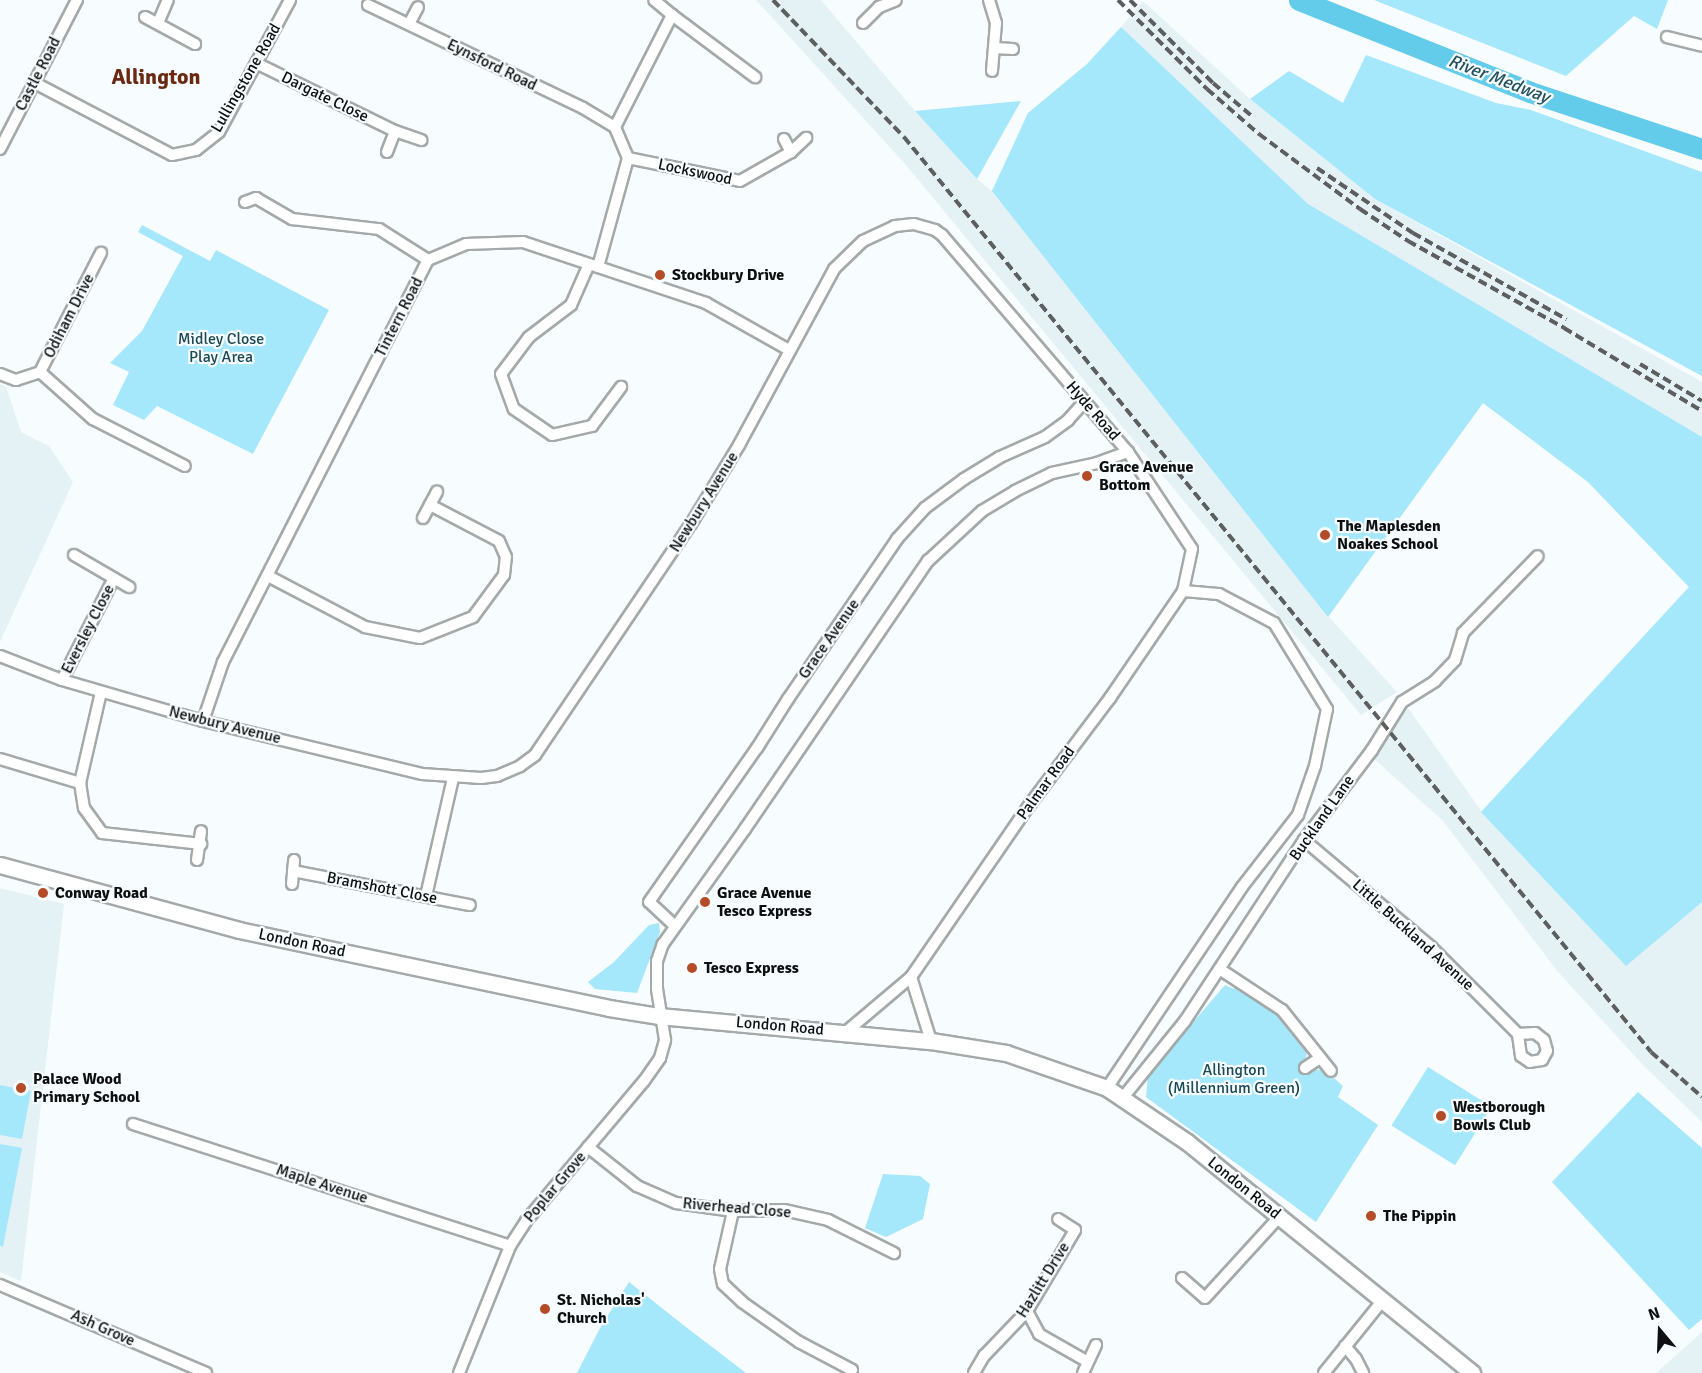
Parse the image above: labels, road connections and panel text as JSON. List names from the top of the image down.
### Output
{
  "streets": {
    "main road": ["London Road"],
    "street": [
      "Eynsford Road",
      "Castle Road",
      "Lullingstone Road",
      "Dargate Close",
      "Lockswood",
      "Odiham Drive",
      "Tintern Road",
      "Hyde Road",
      "Newbury Avenue",
      "Eversley Close",
      "Grace Avenue",
      "Palmar Road",
      "Buckland Lane",
      "Bramshott Close",
      "Little Buckland Avenue",
      "Maple Avenue",
      "Poplar Grove",
      "Riverhead Close",
      "Hazlitt Drive",
      "Ash Grove"
    ]
  },
  "crossings": [
    ["Castle Road", "Lullingstone Road"],
    ["Lullingstone Road", "Dargate Close"],
    ["Tintern Road", "Newbury Avenue"],
    ["Hyde Road", "Newbury Avenue"],
    ["Hyde Road", "Grace Avenue"],
    ["Hyde Road", "Palmar Road"],
    ["Hyde Road", "Buckland Lane"],
    ["Newbury Avenue", "Eversley Close"],
    ["Palmar Road", "Buckland Lane"],
    ["Palmar Road", "London Road"],
    ["Buckland Lane", "Little Buckland Avenue"],
    ["Buckland Lane", "London Road"],
    ["London Road", "Poplar Grove"],
    ["Maple Avenue", "Poplar Grove"],
    ["Poplar Grove", "Riverhead Close"]
  ],
  "districts": ["Allington"],
  "water": ["River Medway"],
  "parks": ["Midley Close Play Area", "Allington (Millennium Green)"],
  "places": [
    "Stockbury Drive",
    "Grace Avenue Bottom",
    "The Maplesden Noakes School",
    "Conway Road",
    "Grace Avenue Tesco Express",
    "Tesco Express",
    "Palace Wood Primary School",
    "Westborough Bowls Club",
    "The Pippin",
    "St. Nicholas' Church"
  ],
  "north": "top"
}
